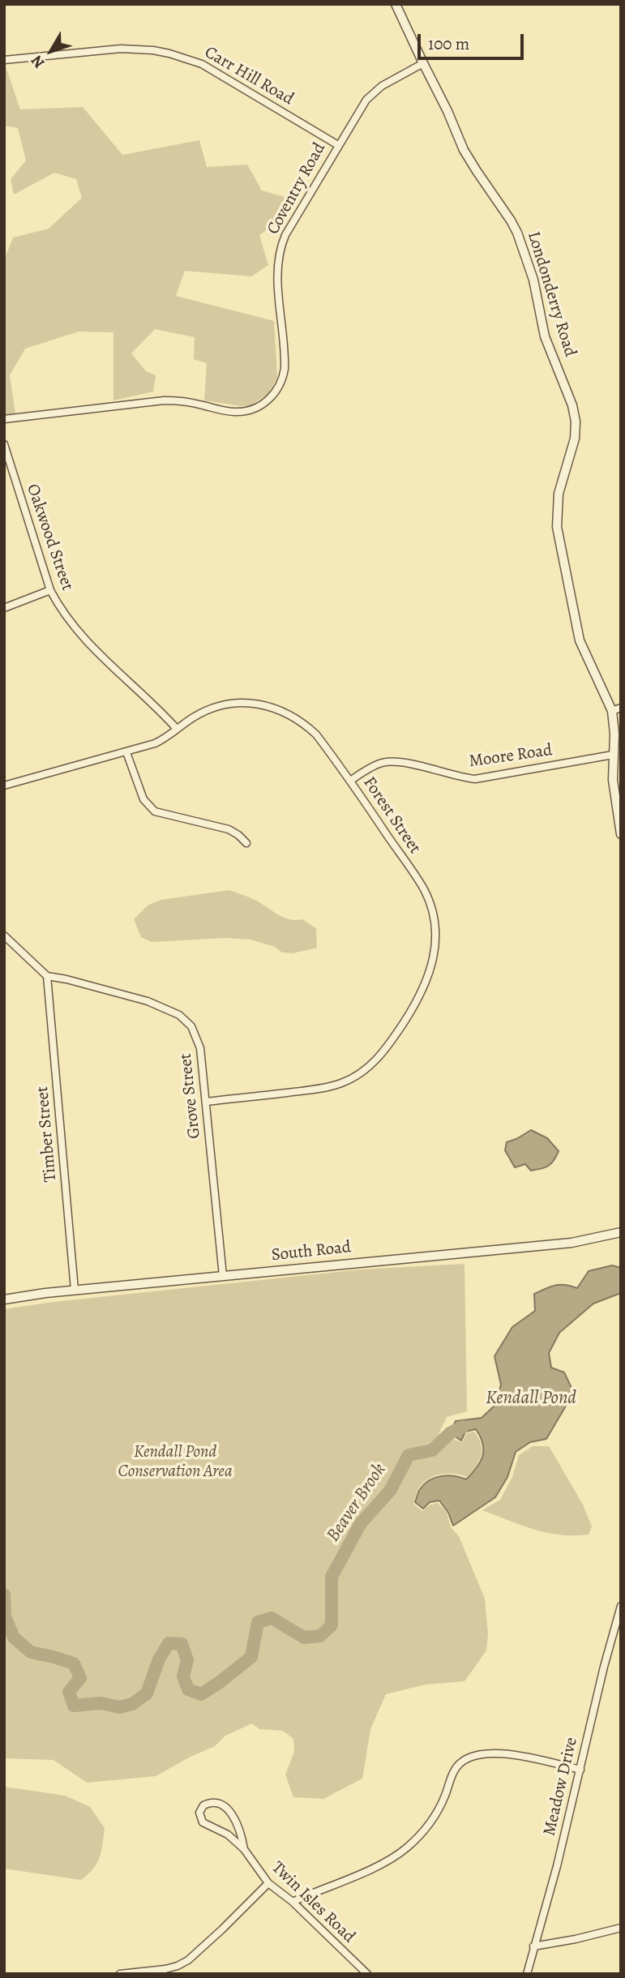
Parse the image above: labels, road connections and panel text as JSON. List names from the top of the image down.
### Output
{
  "streets": {
    "street": [
      "Carr Hill Road",
      "Coventry Road",
      "Londonderry Road",
      "Oakwood Street",
      "Moore Road",
      "Forest Street",
      "Grove Street",
      "Timber Street",
      "South Road",
      "Meadow Drive",
      "Twin Isles Road"
    ]
  },
  "crossings": [
    ["Carr Hill Road", "Coventry Road"],
    ["Coventry Road", "Londonderry Road"],
    ["Oakwood Street", "Forest Street"],
    ["Moore Road", "Forest Street"],
    ["Forest Street", "Grove Street"],
    ["Grove Street", "Timber Street"],
    ["Grove Street", "South Road"],
    ["Timber Street", "South Road"]
  ],
  "water": ["Kendall Pond", "Beaver Brook"],
  "parks": ["Kendall Pond Conservation Area"],
  "scale_bar": "100 m",
  "north": "bottom left"
}
